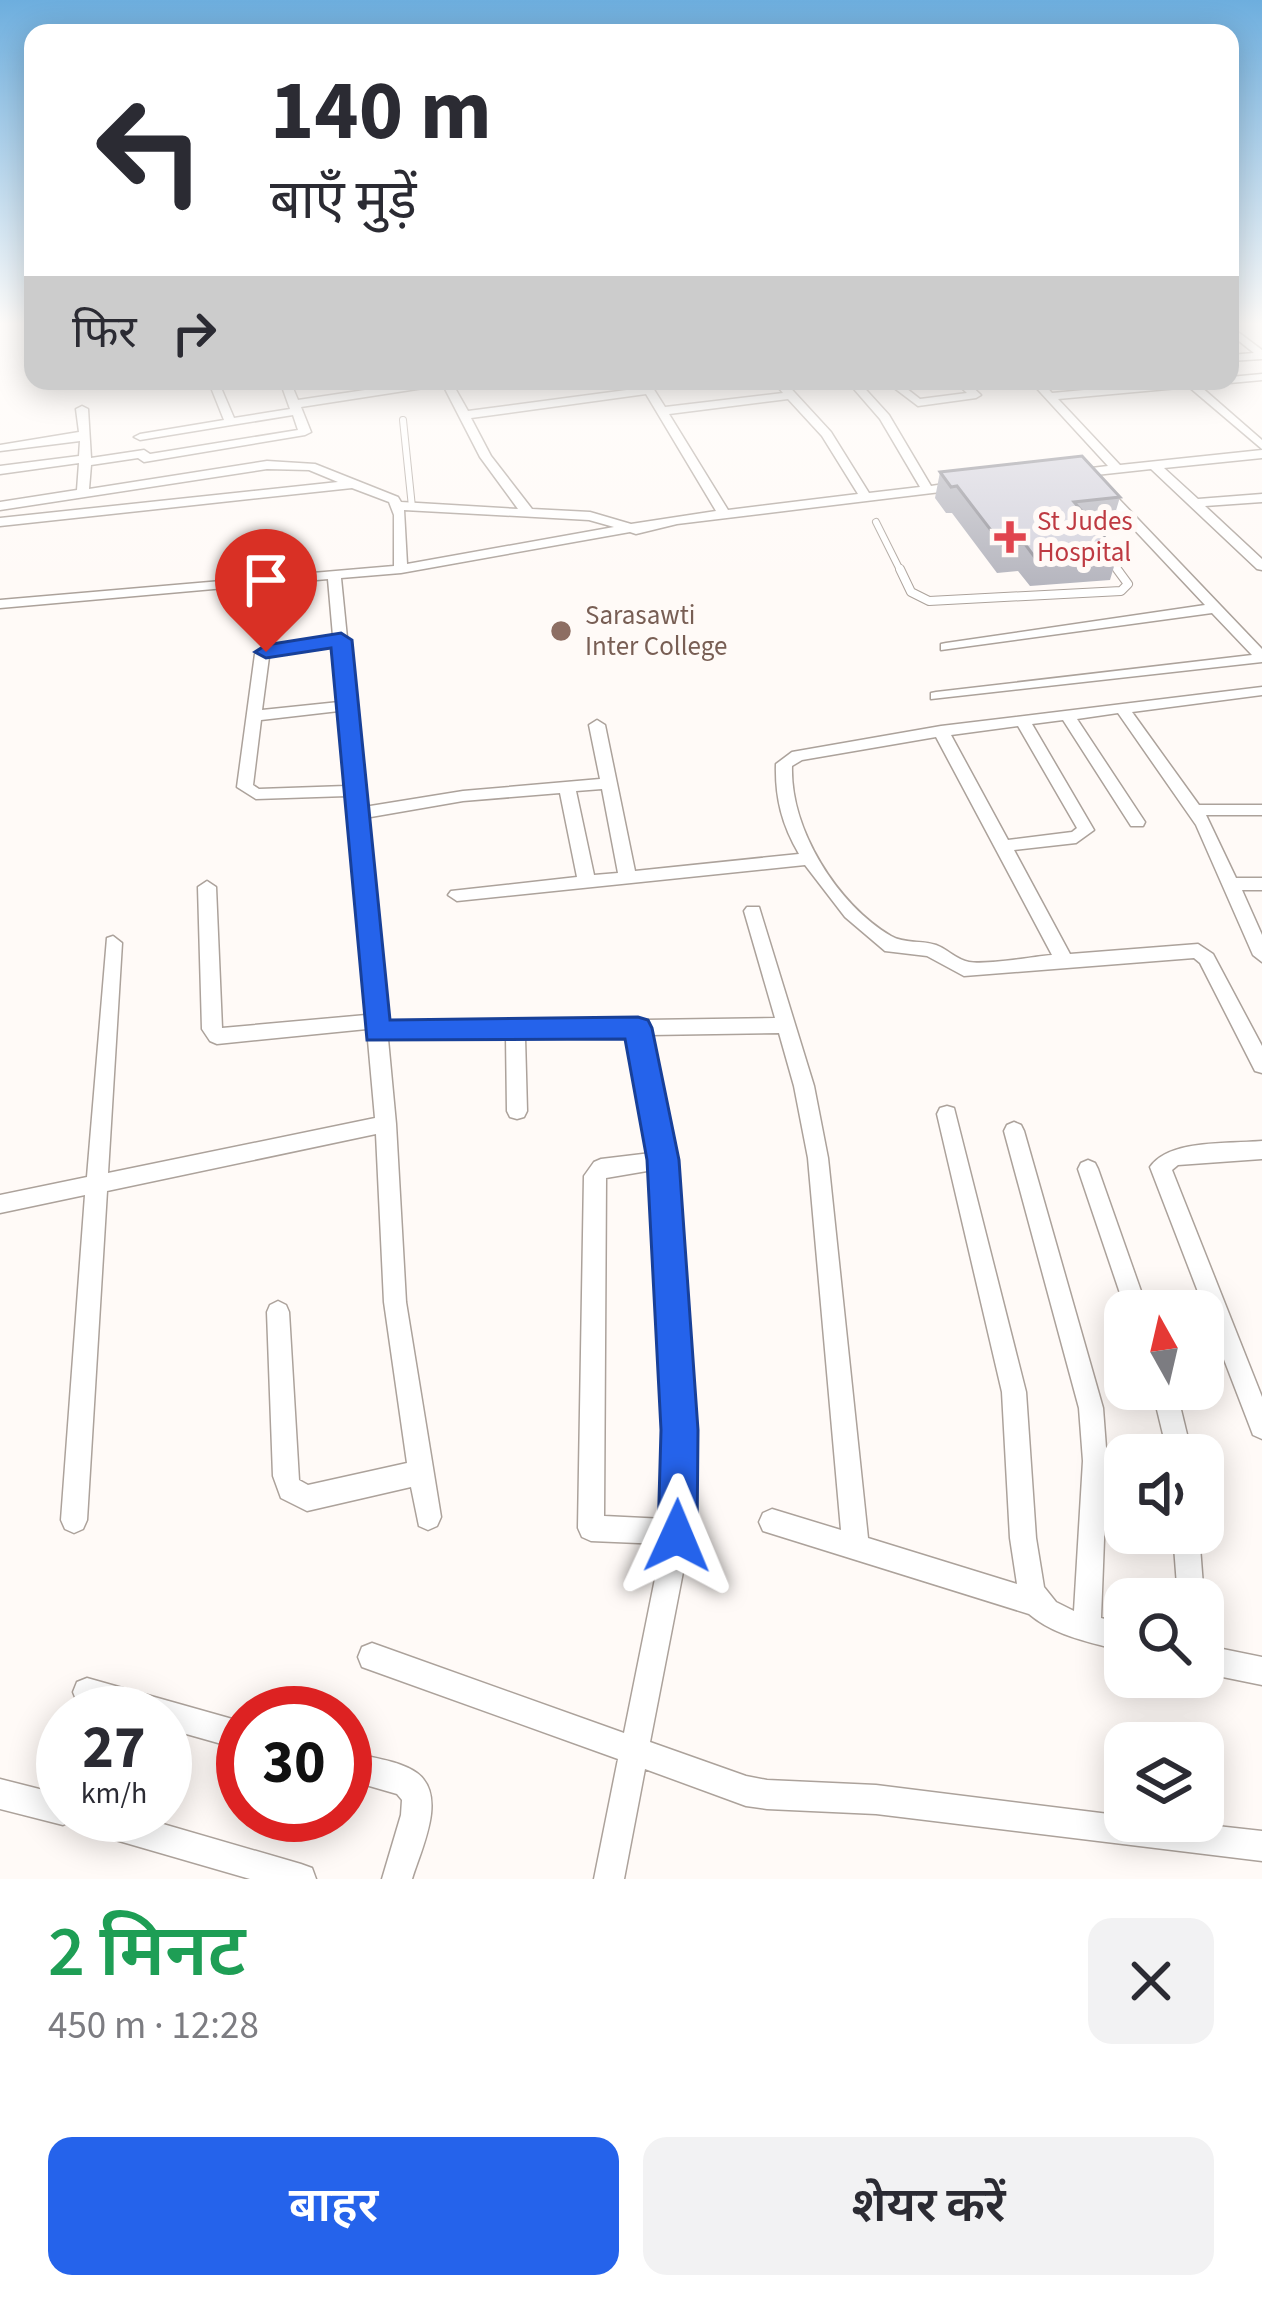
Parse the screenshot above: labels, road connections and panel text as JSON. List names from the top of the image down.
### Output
{
  "places": {
    "health": ["St Judes Hospital"],
    "other": ["Sarasawti Inter College"]
  },
  "north": "top",
  "page": {
    "turn": ["140 m", "बाएँ मुड़ें"],
    "then": "फिर",
    "speed": "27 km/h",
    "limit": "30",
    "heading": ["2 मिनट", "450 m · 12:28"],
    "buttons": ["बाहर", "शेयर करें"]
  }
}
